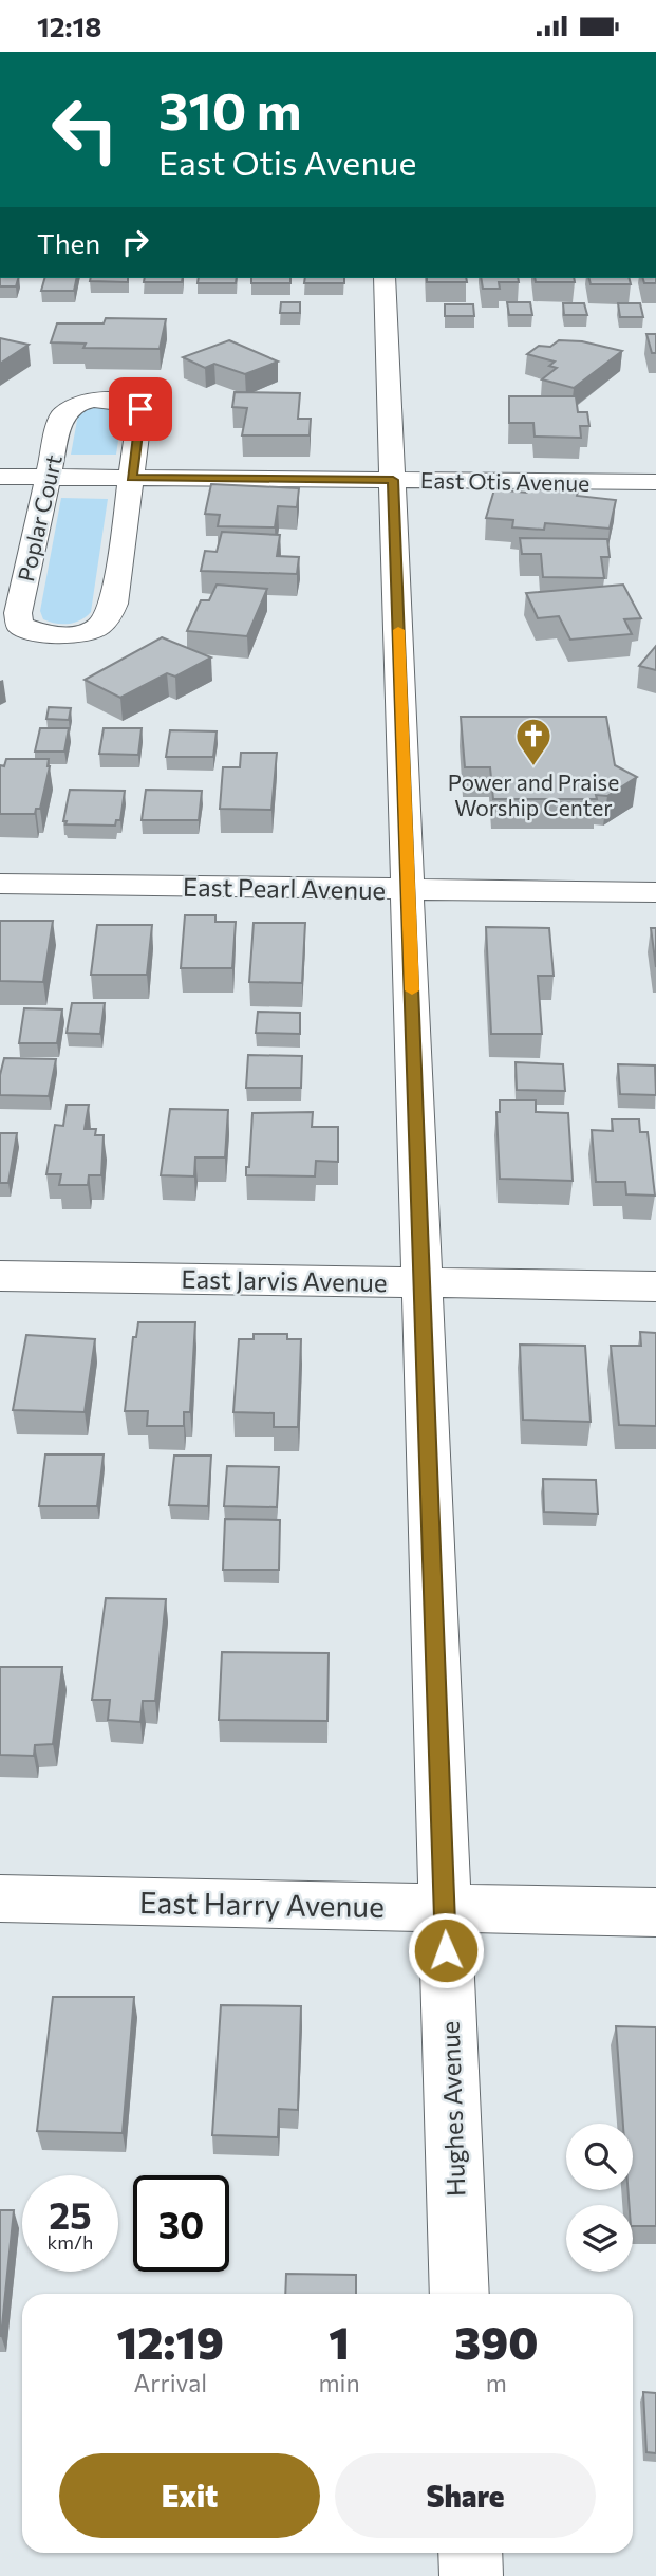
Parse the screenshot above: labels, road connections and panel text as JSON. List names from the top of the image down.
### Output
{
  "streets": {
    "street": [
      "East Otis Avenue",
      "Poplar Court",
      "East Pearl Avenue",
      "East Jarvis Avenue",
      "East Harry Avenue",
      "Hughes Avenue"
    ]
  },
  "crossings": [
    ["East Otis Avenue", "Poplar Court"],
    ["East Otis Avenue", "Hughes Avenue"],
    ["East Pearl Avenue", "Hughes Avenue"],
    ["East Jarvis Avenue", "Hughes Avenue"],
    ["East Harry Avenue", "Hughes Avenue"]
  ],
  "places": {
    "church": ["Power and Praise Worship Center"]
  },
  "page": {
    "status": "12:18",
    "turn": ["310 m", "East Otis Avenue"],
    "then": "Then",
    "speed": "25 km/h",
    "limit": "30",
    "eta": [
      "12:19",
      "Arrival",
      "1",
      "min",
      "390",
      "m"
    ],
    "buttons": ["Exit", "Share"]
  }
}
